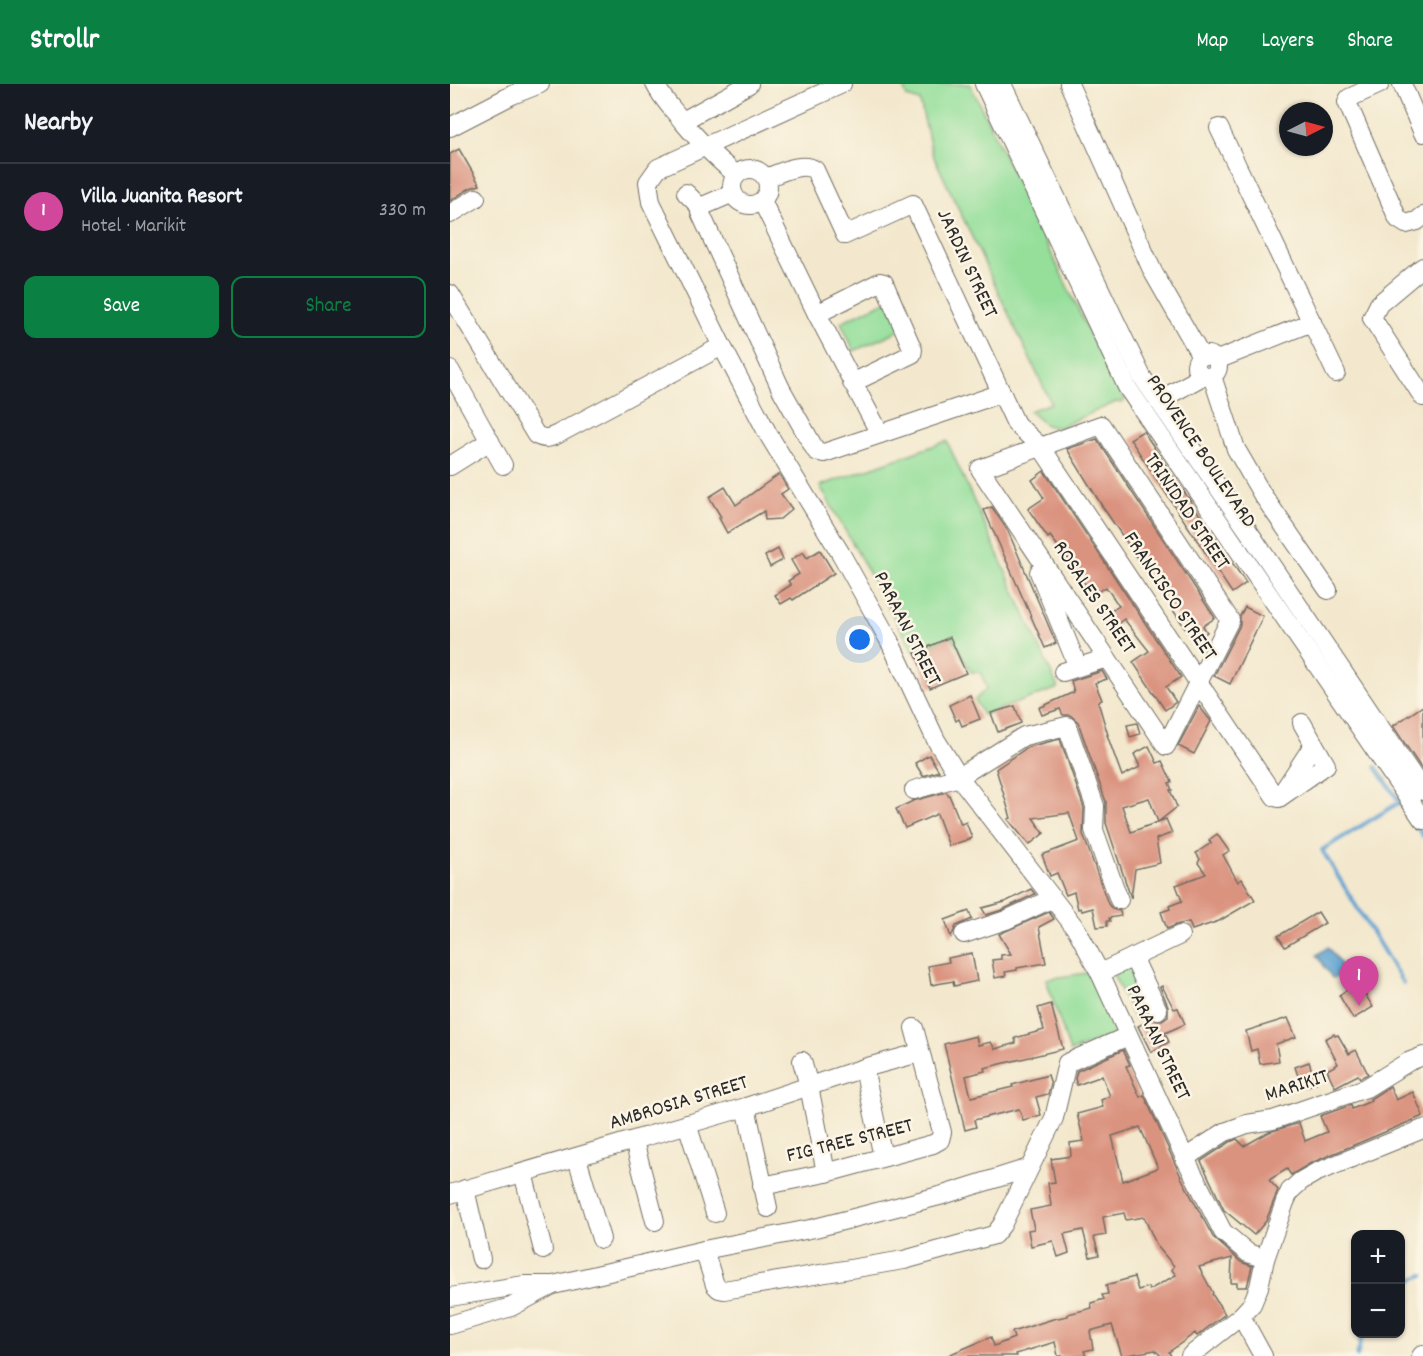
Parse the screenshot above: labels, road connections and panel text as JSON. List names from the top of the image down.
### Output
{
  "streets": {
    "street": [
      "JARDIN STREET",
      "PROVENCE BOULEVARD",
      "TRINIDAD STREET",
      "FRANCISCO STREET",
      "ROSALES STREET",
      "PARAAN STREET",
      "MARIKIT",
      "AMBROSIA STREET",
      "FIG TREE STREET"
    ]
  },
  "crossings": [
    ["JARDIN STREET", "FRANCISCO STREET"],
    ["TRINIDAD STREET", "FRANCISCO STREET"],
    ["TRINIDAD STREET", "ROSALES STREET"],
    ["FRANCISCO STREET", "ROSALES STREET"],
    ["PARAAN STREET", "MARIKIT"],
    ["AMBROSIA STREET", "FIG TREE STREET"]
  ],
  "north": "right",
  "page": {
    "header": "Strollr",
    "nav": ["Map", "Layers", "Share"],
    "heading": "Nearby",
    "list": [
      {
        "mark": "1",
        "name": "Villa Juanita Resort",
        "note": "Hotel · Marikit",
        "value": "330 m"
      }
    ],
    "buttons": ["Save", "Share"],
    "pins": "1",
    "map_buttons": ["+", "−"]
  }
}
